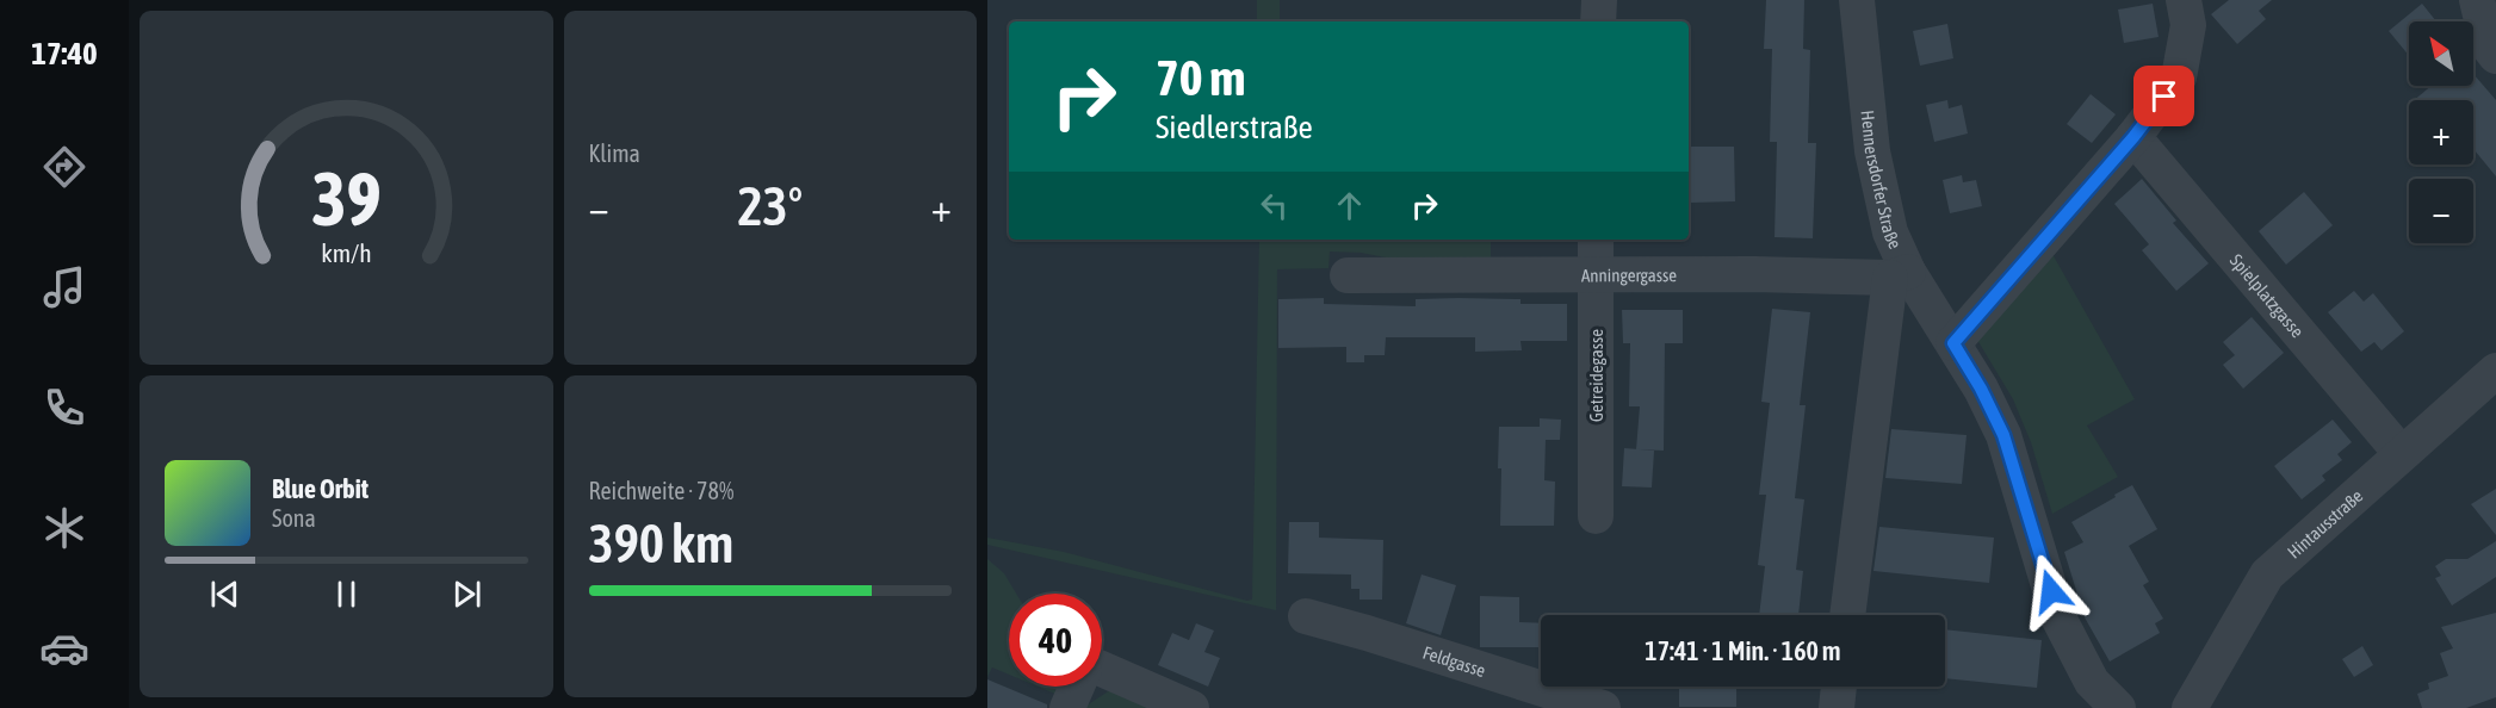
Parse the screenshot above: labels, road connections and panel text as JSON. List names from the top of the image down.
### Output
{
  "streets": {
    "street": [
      "Hennersdorfer Straße",
      "Anningergasse",
      "Spielplatzgasse",
      "Getreidegasse",
      "Hintausstraße",
      "Feldgasse"
    ]
  },
  "crossings": [
    ["Hennersdorfer Straße", "Anningergasse"],
    ["Anningergasse", "Getreidegasse"],
    ["Spielplatzgasse", "Hintausstraße"]
  ],
  "north": "top left",
  "page": {
    "tabs": "17:40",
    "tile": [
      "Klima",
      ["Reichweite · 78%", "390 km"]
    ],
    "map_buttons": ["+", "−"],
    "turn": ["70 m", "Siedlerstraße"],
    "heat": ["−", "23°", "+"],
    "song": ["Blue Orbit", "Sona"],
    "limit": "40",
    "trip": "17:41 · 1 Min. · 160 m",
    "gauge": ["39", "km/h"]
  }
}
